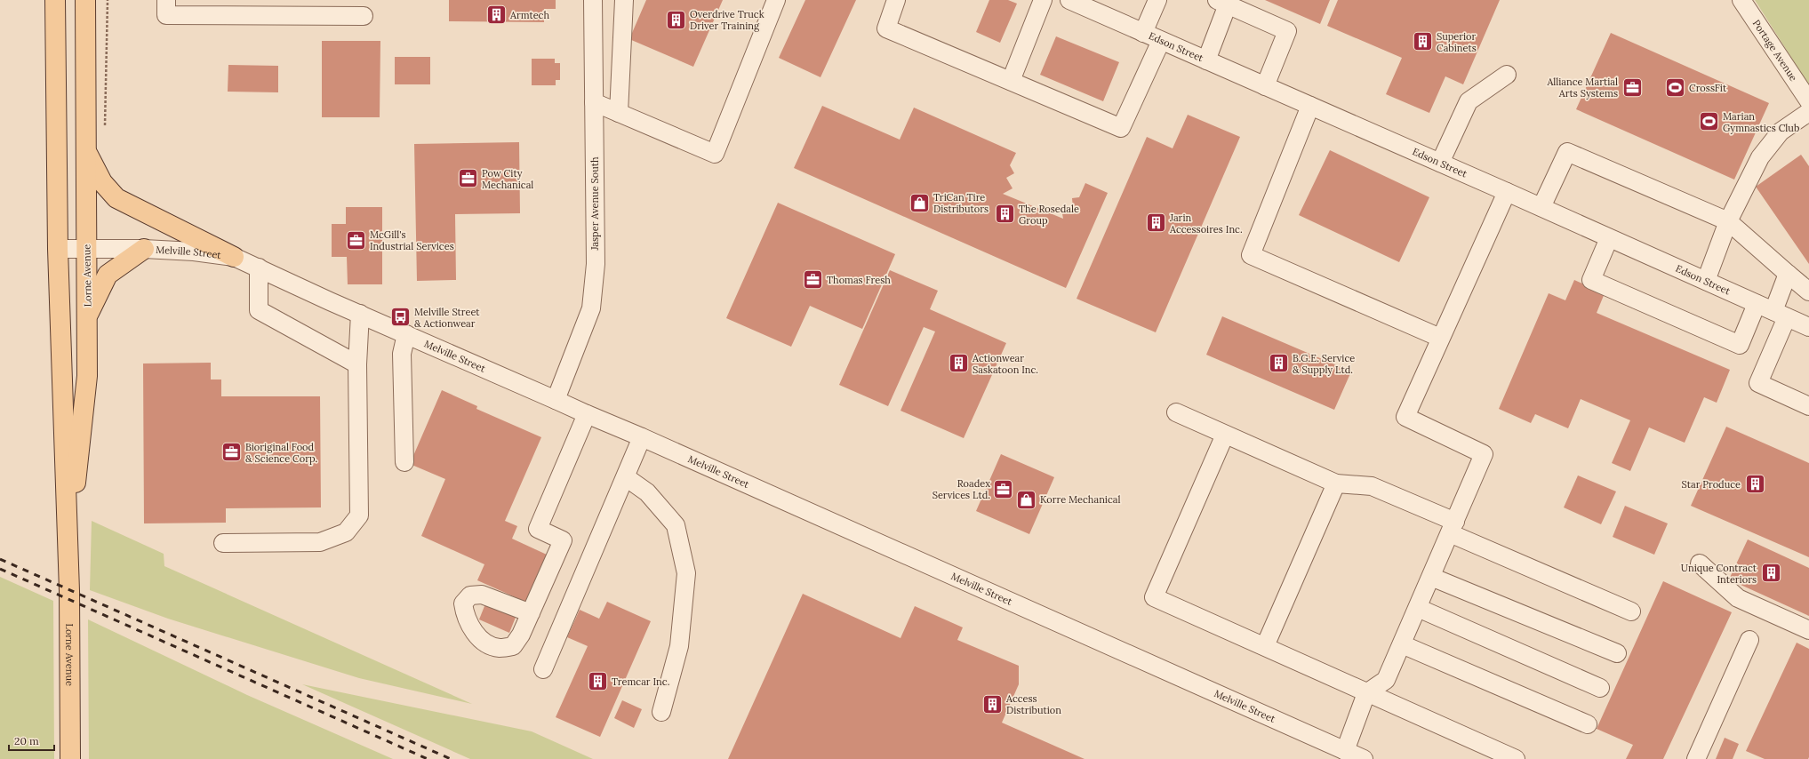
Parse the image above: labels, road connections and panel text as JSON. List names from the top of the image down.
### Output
{
  "streets": {
    "main road": ["Lorne Avenue"],
    "street": [
      "Edson Street",
      "Portage Avenue",
      "Jasper Avenue South",
      "Melville Street"
    ]
  },
  "crossings": [
    ["Jasper Avenue South", "Melville Street"],
    ["Melville Street", "Lorne Avenue"]
  ],
  "places": {
    "building": [
      "Armtech",
      "Overdrive Truck Driver Training",
      "Superior Cabinets",
      "The Rosedale Group",
      "Jarin Accessoires Inc.",
      "Actionwear Saskatoon Inc.",
      "B.G.E. Service & Supply Ltd.",
      "Star Produce",
      "Unique Contract Interiors",
      "Tremcar Inc.",
      "Access Distribution"
    ],
    "office": [
      "Alliance Martial Arts Systems",
      "Pow City Mechanical",
      "McGill's Industrial Services",
      "Thomas Fresh",
      "Bioriginal Food & Science Corp.",
      "Roadex Services Ltd."
    ],
    "sports": ["CrossFit", "Marian Gymnastics Club"],
    "shop": ["TriCan Tire Distributors", "Korre Mechanical"],
    "bus stop": ["Melville Street & Actionwear"]
  },
  "scale_bar": "20 m"
}
